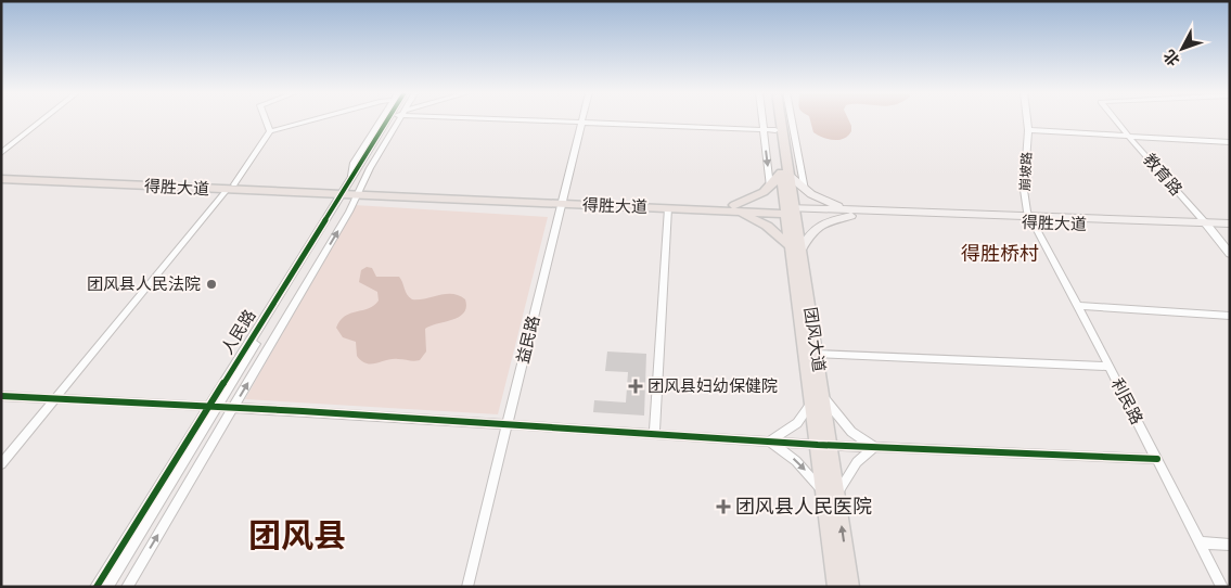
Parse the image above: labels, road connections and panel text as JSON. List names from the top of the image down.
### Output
{
  "streets": {
    "main road": ["得胜大道", "团风大道"],
    "street": [
      "崩坡路",
      "教育路",
      "人民路",
      "益民路",
      "利民路"
    ]
  },
  "crossings": [
    ["崩坡路", "得胜大道"],
    ["崩坡路", "利民路"],
    ["教育路", "得胜大道"],
    ["得胜大道", "人民路"],
    ["得胜大道", "益民路"],
    ["得胜大道", "团风大道"],
    ["得胜大道", "利民路"]
  ],
  "districts": ["得胜桥村", "团风县"],
  "places": {
    "other": ["团风县人民法院"],
    "health": ["团风县妇幼保健院", "团风县人民医院"]
  },
  "north": "bottom left"
}
